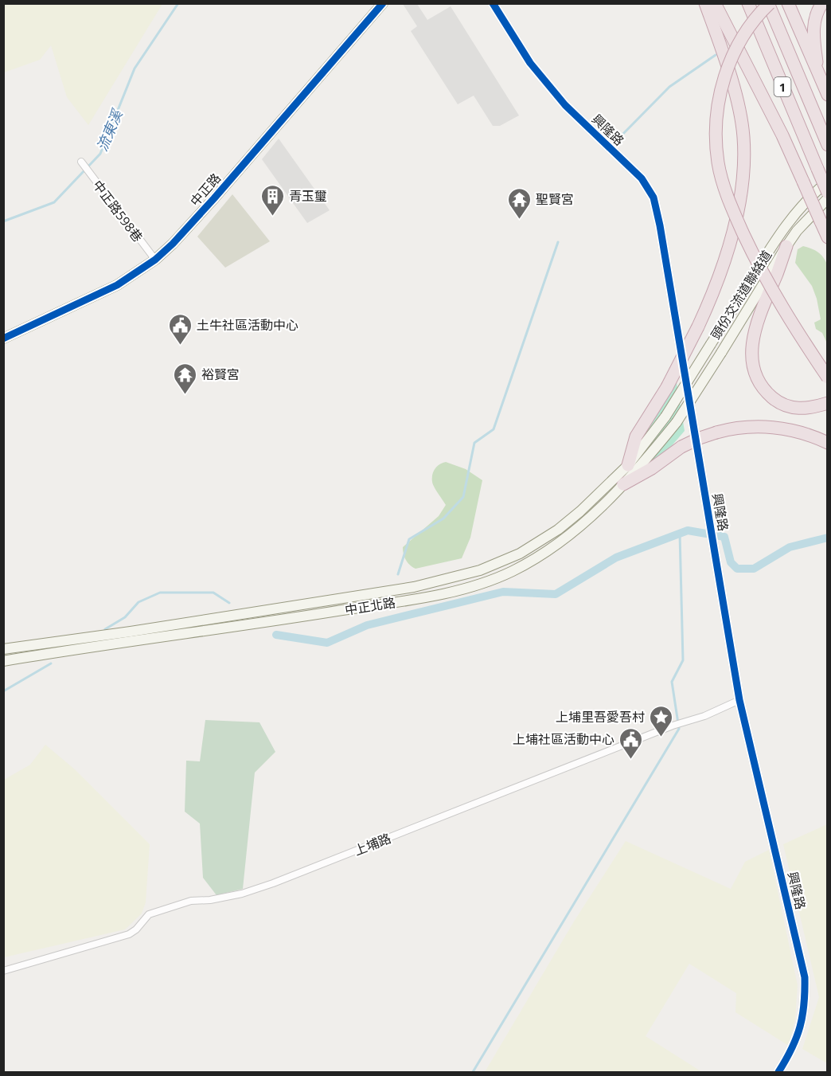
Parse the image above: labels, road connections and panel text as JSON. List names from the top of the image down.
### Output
{
  "streets": {
    "highway": ["1"],
    "main road": ["中正路", "頭份交流道聯絡道", "中正北路"],
    "street": ["興隆路", "中正路598巷", "上埔路"]
  },
  "crossings": [
    ["興隆路", "上埔路"],
    ["中正路", "中正路598巷"],
    ["頭份交流道聯絡道", "中正北路"]
  ],
  "water": ["流東溪"],
  "places": {
    "building": ["青玉璽"],
    "temple": ["聖賢宮", "裕賢宮"],
    "public building": ["土牛社區活動中心", "上埔社區活動中心"],
    "place": ["上埔里吾愛吾村"]
  }
}
